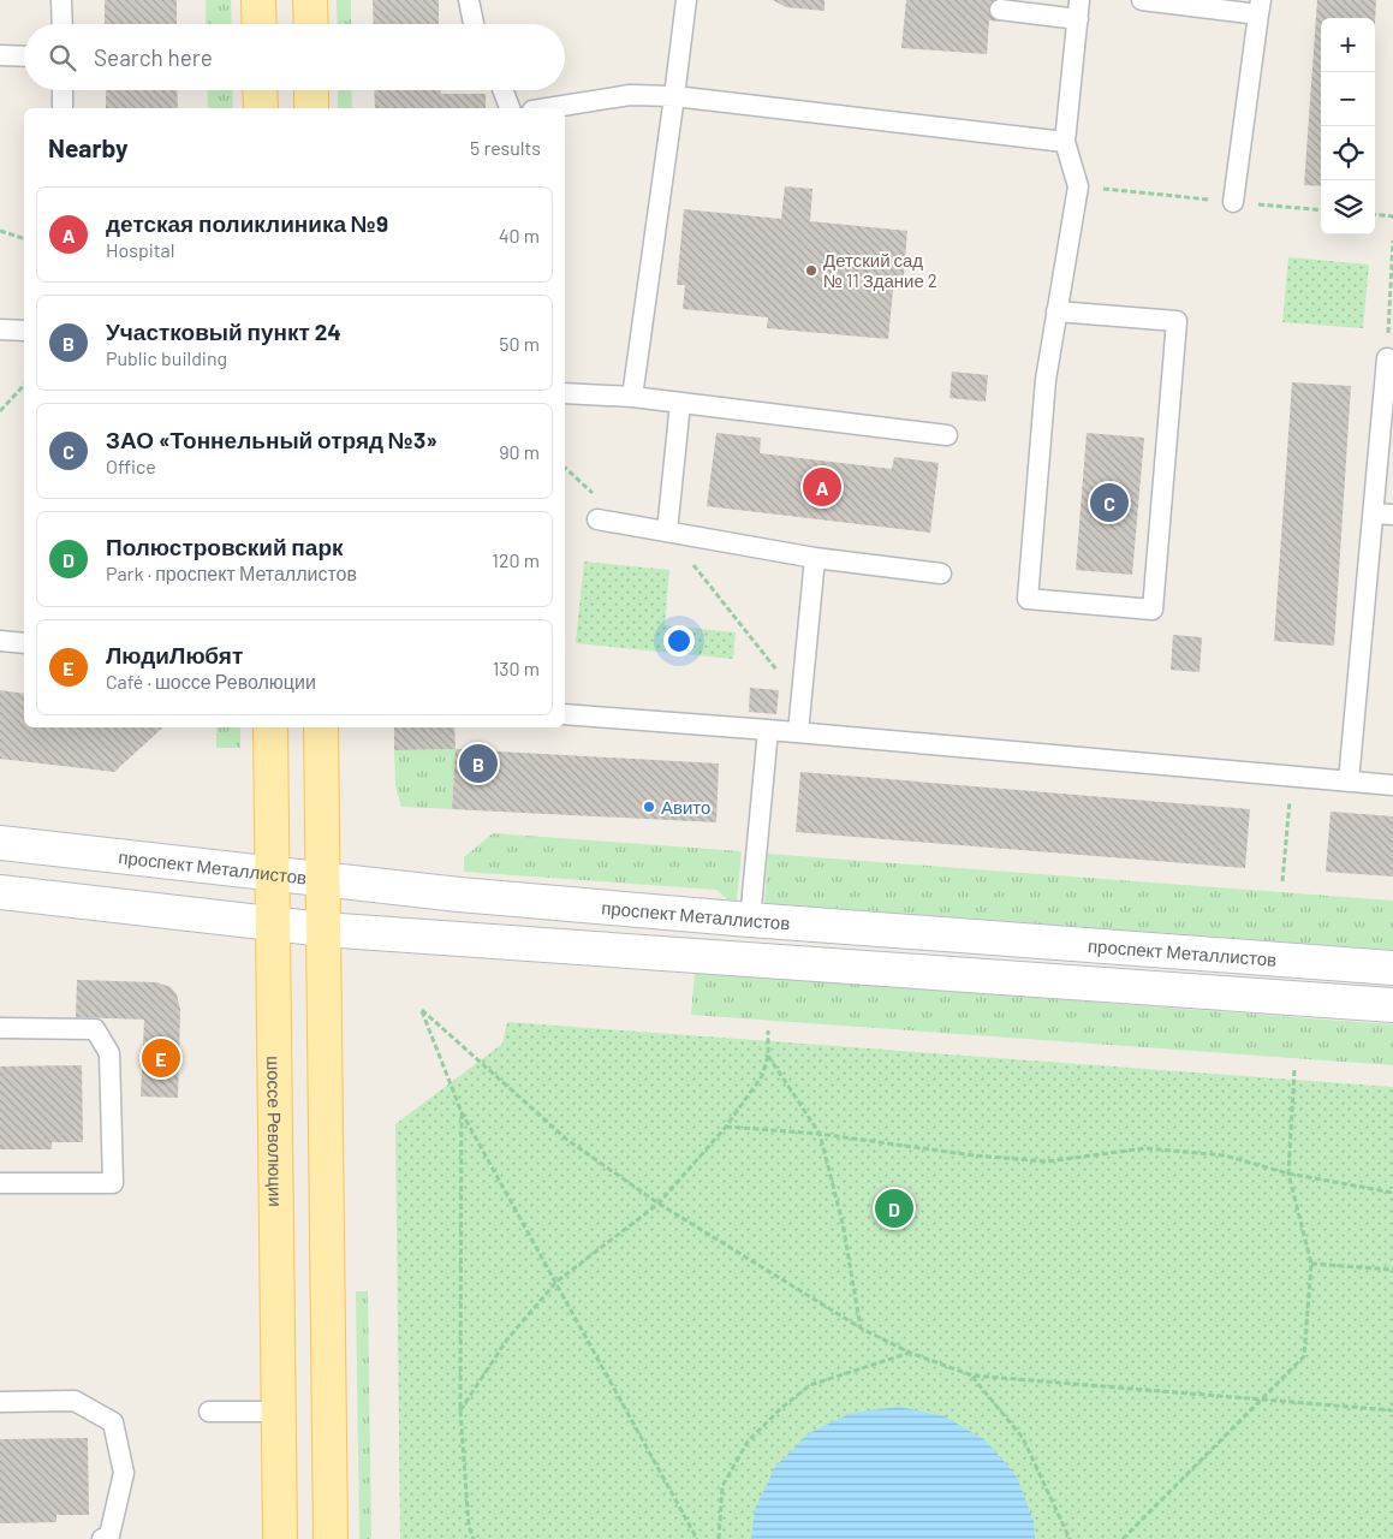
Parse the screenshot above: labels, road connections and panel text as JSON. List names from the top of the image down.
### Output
{
  "streets": {
    "main road": ["шоссе Революции"],
    "street": ["проспект Металлистов"]
  },
  "crossings": [
    ["проспект Металлистов", "шоссе Революции"]
  ],
  "places": ["Детский сад № 11 Здание 2", "Авито"],
  "page": {
    "map_buttons": ["+", "−"],
    "search": "Search here",
    "heading": ["Nearby", "5 results"],
    "list": [
      {
        "mark": "A",
        "name": "детская поликлиника №9",
        "note": "Hospital",
        "value": "40 m"
      },
      {
        "mark": "B",
        "name": "Участковый пункт 24",
        "note": "Public building",
        "value": "50 m"
      },
      {
        "mark": "C",
        "name": "ЗАО «Тоннельный отряд №3»",
        "note": "Office",
        "value": "90 m"
      },
      {
        "mark": "D",
        "name": "Полюстровский парк",
        "note": "Park · проспект Металлистов",
        "value": "120 m"
      },
      {
        "mark": "E",
        "name": "ЛюдиЛюбят",
        "note": "Café · шоссе Революции",
        "value": "130 m"
      }
    ],
    "pins": [
      "A",
      "C",
      "B",
      "E",
      "D"
    ]
  }
}
